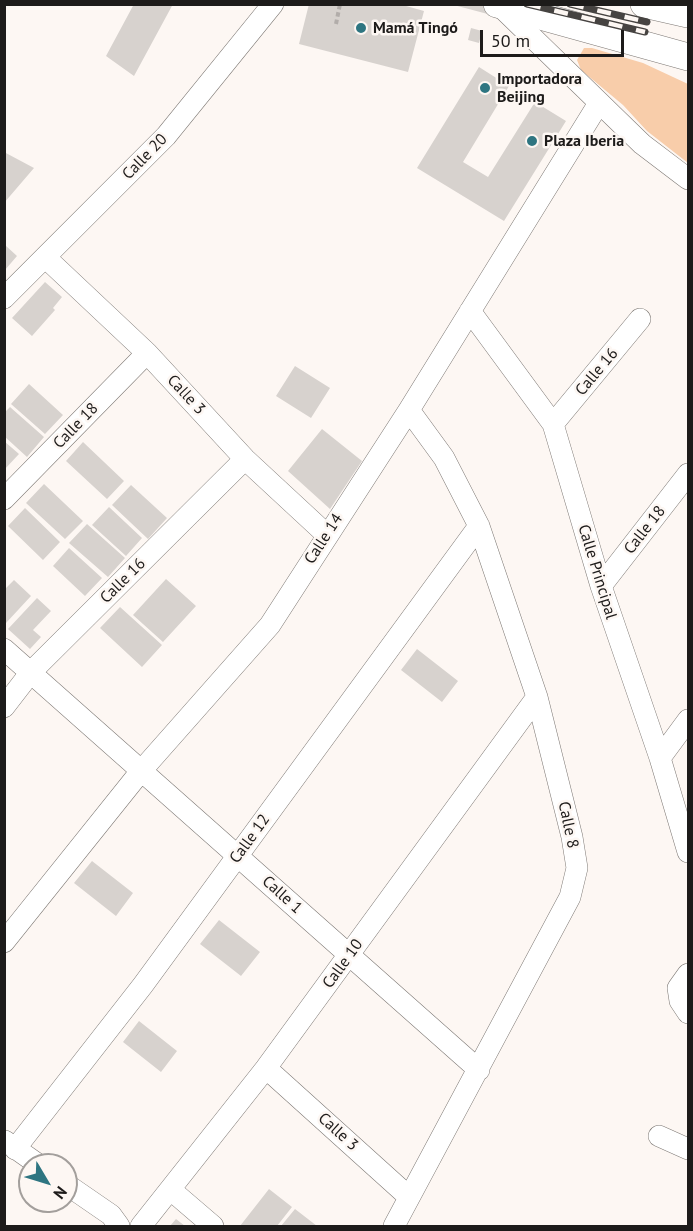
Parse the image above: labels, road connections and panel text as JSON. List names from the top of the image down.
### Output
{
  "streets": {
    "street": [
      "Calle 20",
      "Calle 16",
      "Calle 3",
      "Calle 18",
      "Calle 14",
      "Calle Principal",
      "Calle 8",
      "Calle 12",
      "Calle 1",
      "Calle 10"
    ]
  },
  "crossings": [
    ["Calle 20", "Calle 3"],
    ["Calle 16", "Calle 3"],
    ["Calle 16", "Calle Principal"],
    ["Calle 16", "Calle 1"],
    ["Calle 3", "Calle 18"],
    ["Calle 3", "Calle 14"],
    ["Calle 3", "Calle 8"],
    ["Calle 3", "Calle 10"],
    ["Calle 18", "Calle Principal"],
    ["Calle 14", "Calle Principal"],
    ["Calle 14", "Calle 8"],
    ["Calle 14", "Calle 1"],
    ["Calle 8", "Calle 12"],
    ["Calle 8", "Calle 1"],
    ["Calle 8", "Calle 10"],
    ["Calle 12", "Calle 1"],
    ["Calle 1", "Calle 10"]
  ],
  "places": ["Mamá Tingó", "Importadora Beijing", "Plaza Iberia"],
  "scale_bar": "50 m",
  "north": "bottom right"
}
